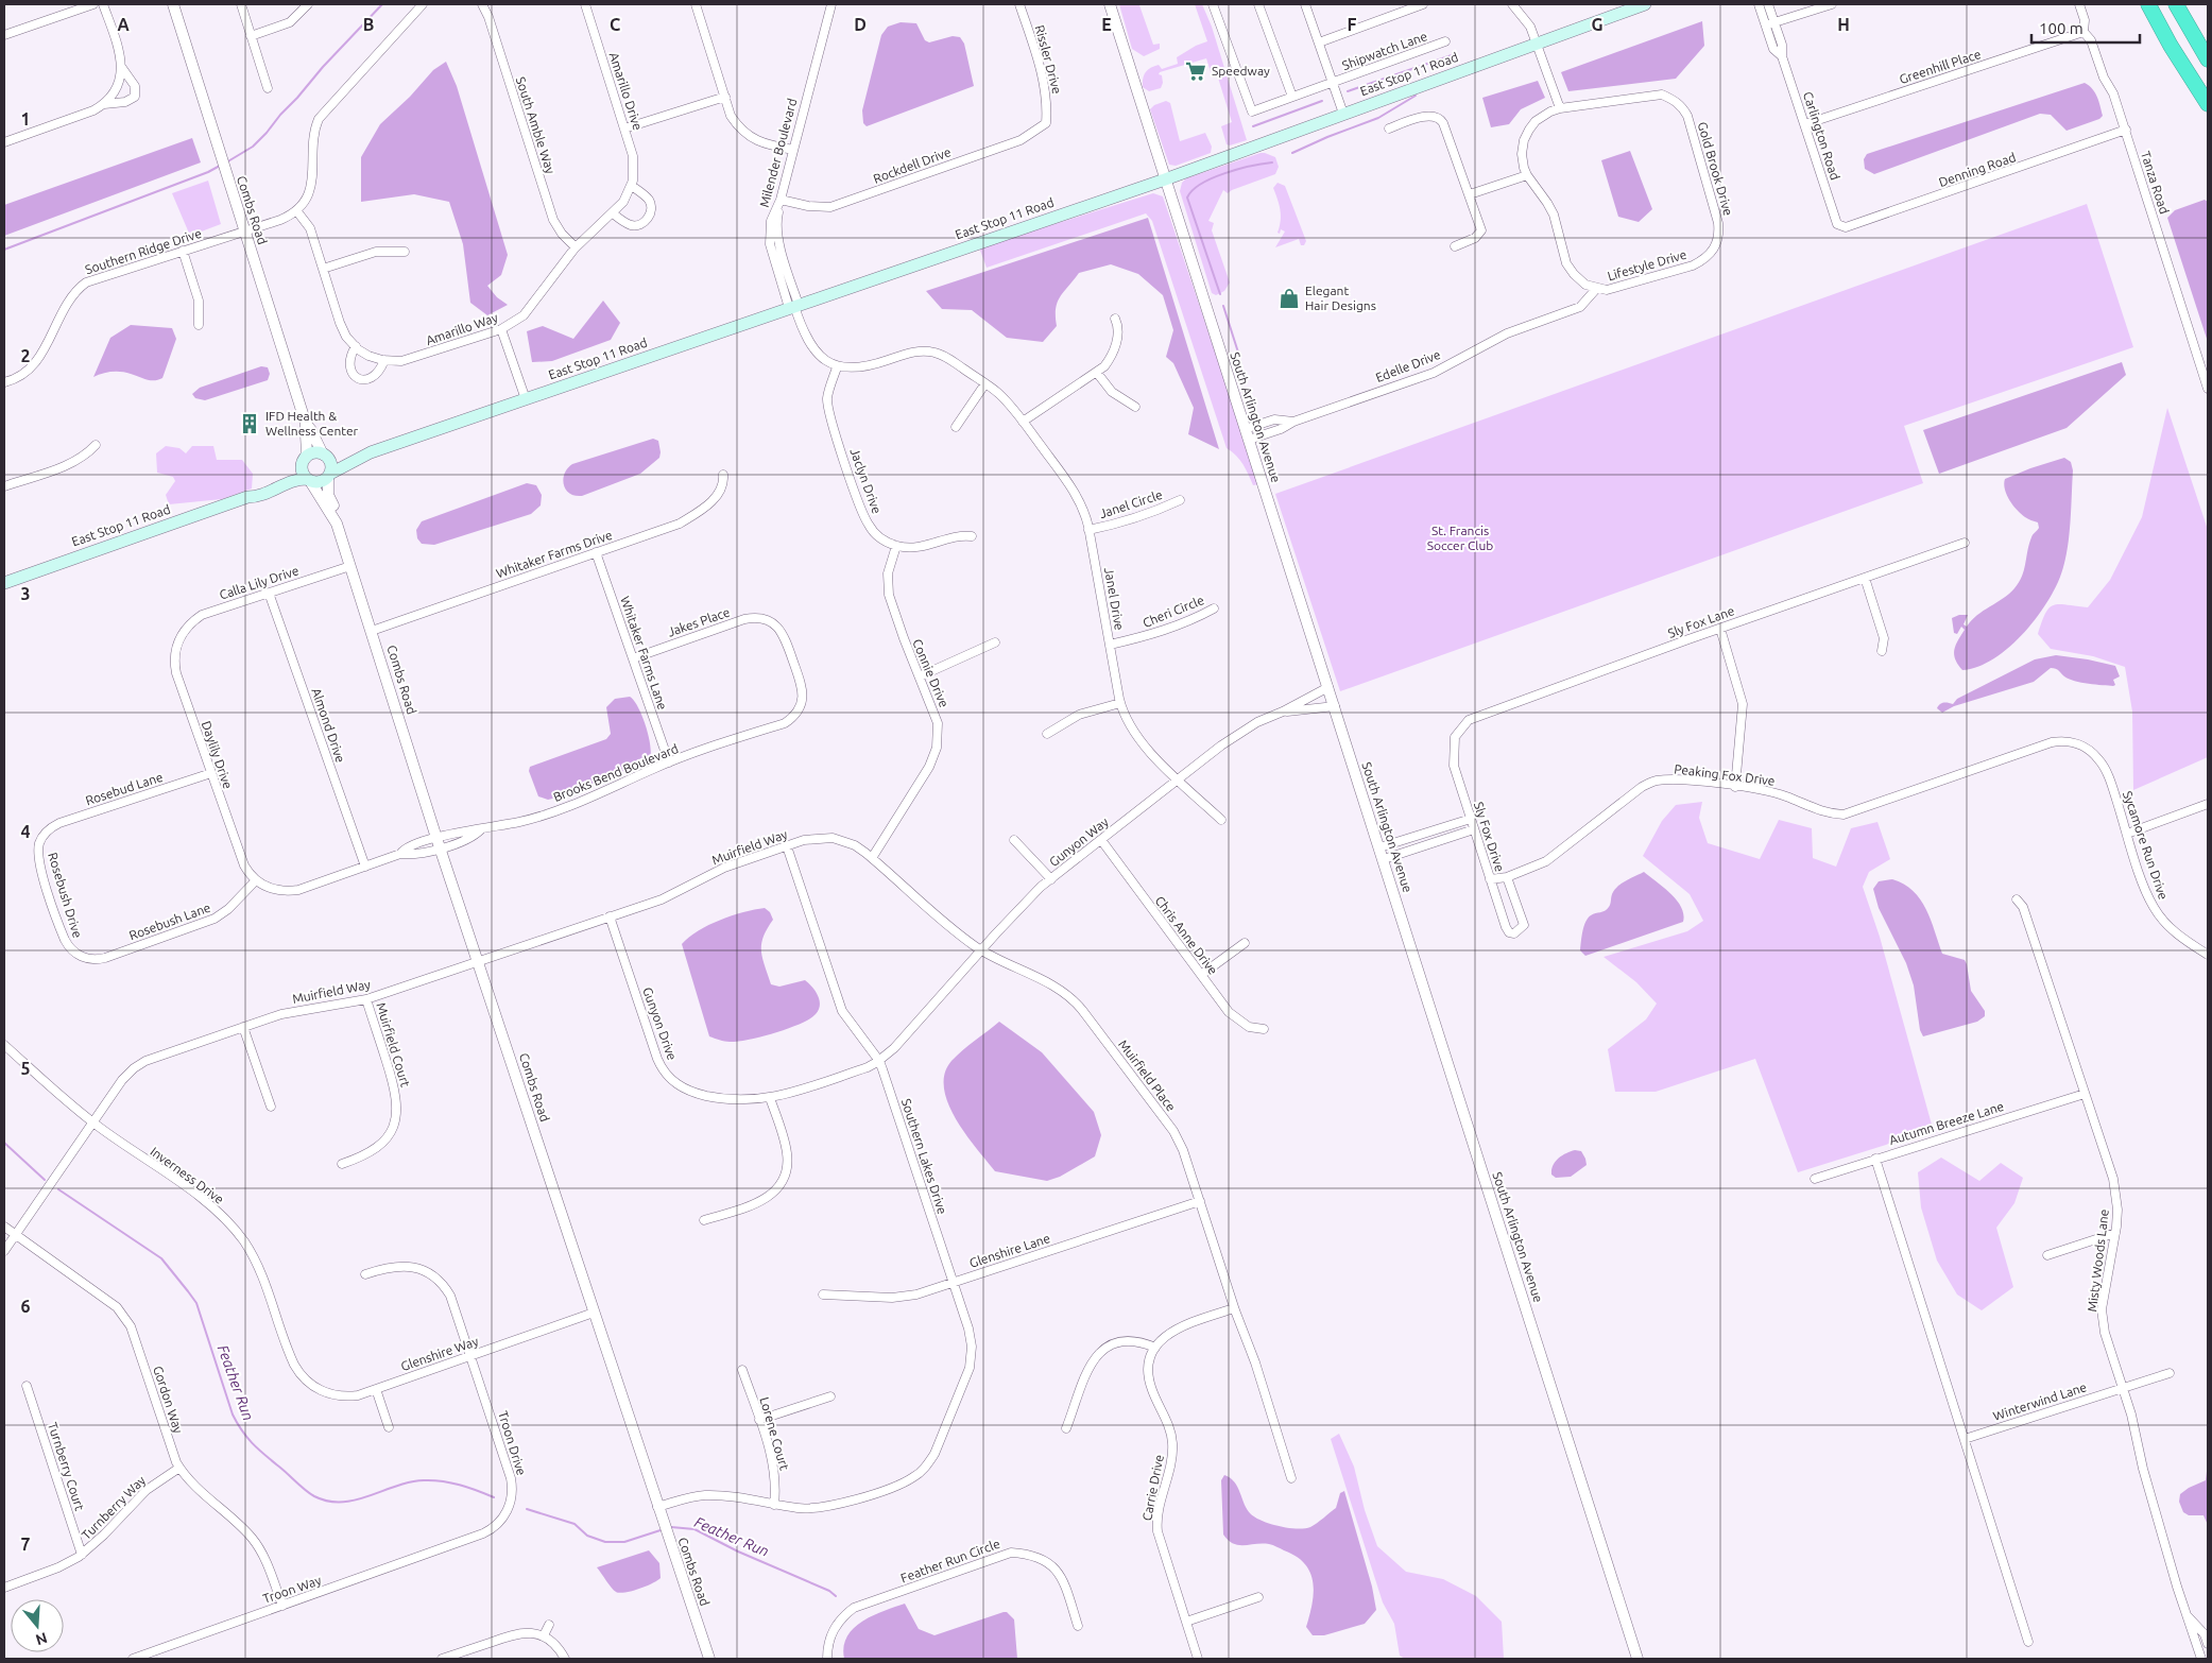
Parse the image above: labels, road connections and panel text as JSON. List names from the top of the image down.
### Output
{
  "streets": {
    "main road": ["East Stop 11 Road"],
    "street": [
      "Shipwatch Lane",
      "Rissler Drive",
      "Greenhill Place",
      "Amarillo Drive",
      "South Amble Way",
      "Carlington Road",
      "Milender Boulevard",
      "Rockdell Drive",
      "Gold Brook Drive",
      "Denning Road",
      "Tanza Road",
      "Combs Road",
      "Southern Ridge Drive",
      "Lifestyle Drive",
      "Amarillo Way",
      "Edelle Drive",
      "South Arlington Avenue",
      "Jaclyn Drive",
      "Janel Circle",
      "Whitaker Farms Drive",
      "Calla Lily Drive",
      "Janel Drive",
      "Cheri Circle",
      "Jakes Place",
      "Sly Fox Lane",
      "Whitaker Farms Lane",
      "Connie Drive",
      "Almond Drive",
      "Daylily Drive",
      "Brooks Bend Boulevard",
      "Peaking Fox Drive",
      "Rosebud Lane",
      "Sly Fox Drive",
      "Gunyon Way",
      "Sycamore Run Drive",
      "Muirfield Way",
      "Rosebush Drive",
      "Rosebush Lane",
      "Chris Anne Drive",
      "Gunyon Drive",
      "Muirfield Court",
      "Muirfield Place",
      "Autumn Breeze Lane",
      "Southern Lakes Drive",
      "Inverness Drive",
      "Glenshire Lane",
      "Misty Woods Lane",
      "Glenshire Way",
      "Gordon Way",
      "Winterwind Lane",
      "Lorene Court",
      "Troon Drive",
      "Turnberry Court",
      "Carrie Drive",
      "Turnberry Way",
      "Feather Run Circle",
      "Troon Way"
    ]
  },
  "crossings": [
    ["Rissler Drive", "Rockdell Drive"],
    ["Greenhill Place", "Carlington Road"],
    ["Greenhill Place", "Tanza Road"],
    ["East Stop 11 Road", "Milender Boulevard"],
    ["East Stop 11 Road", "Combs Road"],
    ["East Stop 11 Road", "South Arlington Avenue"],
    ["Amarillo Drive", "Amarillo Way"],
    ["South Amble Way", "Amarillo Way"],
    ["Carlington Road", "Denning Road"],
    ["Milender Boulevard", "Rockdell Drive"],
    ["Gold Brook Drive", "Lifestyle Drive"],
    ["Denning Road", "Tanza Road"],
    ["Combs Road", "Southern Ridge Drive"],
    ["Combs Road", "Whitaker Farms Drive"],
    ["Combs Road", "Calla Lily Drive"],
    ["Combs Road", "Brooks Bend Boulevard"],
    ["Combs Road", "Muirfield Way"],
    ["Combs Road", "Glenshire Way"],
    ["Lifestyle Drive", "Edelle Drive"],
    ["Edelle Drive", "South Arlington Avenue"],
    ["South Arlington Avenue", "Gunyon Way"],
    ["Jaclyn Drive", "Connie Drive"],
    ["Janel Circle", "Janel Drive"],
    ["Whitaker Farms Drive", "Whitaker Farms Lane"],
    ["Calla Lily Drive", "Almond Drive"],
    ["Calla Lily Drive", "Daylily Drive"],
    ["Janel Drive", "Cheri Circle"],
    ["Janel Drive", "Gunyon Way"],
    ["Jakes Place", "Whitaker Farms Lane"],
    ["Jakes Place", "Brooks Bend Boulevard"],
    ["Sly Fox Lane", "Sly Fox Drive"],
    ["Whitaker Farms Lane", "Brooks Bend Boulevard"],
    ["Connie Drive", "Muirfield Place"],
    ["Daylily Drive", "Rosebud Lane"],
    ["Daylily Drive", "Rosebush Lane"],
    ["Peaking Fox Drive", "Sly Fox Drive"],
    ["Peaking Fox Drive", "Sycamore Run Drive"],
    ["Rosebud Lane", "Rosebush Drive"],
    ["Gunyon Way", "Chris Anne Drive"],
    ["Gunyon Way", "Gunyon Drive"],
    ["Gunyon Way", "Muirfield Place"],
    ["Gunyon Way", "Southern Lakes Drive"],
    ["Muirfield Way", "Gunyon Drive"],
    ["Muirfield Way", "Muirfield Court"],
    ["Muirfield Way", "Muirfield Place"],
    ["Muirfield Way", "Southern Lakes Drive"],
    ["Muirfield Way", "Inverness Drive"],
    ["Muirfield Way", "Gordon Way"],
    ["Rosebush Drive", "Rosebush Lane"],
    ["Gunyon Drive", "Southern Lakes Drive"],
    ["Muirfield Place", "Glenshire Lane"],
    ["Autumn Breeze Lane", "Misty Woods Lane"],
    ["Southern Lakes Drive", "Glenshire Lane"],
    ["Southern Lakes Drive", "Lorene Court"],
    ["Inverness Drive", "Glenshire Way"],
    ["Misty Woods Lane", "Winterwind Lane"],
    ["Glenshire Way", "Troon Drive"],
    ["Gordon Way", "Turnberry Way"],
    ["Gordon Way", "Troon Way"],
    ["Troon Drive", "Troon Way"],
    ["Turnberry Court", "Turnberry Way"]
  ],
  "water": ["Feather Run"],
  "parks": ["St. Francis Soccer Club"],
  "places": {
    "supermarket": ["Speedway"],
    "shop": ["Elegant Hair Designs"],
    "building": ["IFD Health & Wellness Center"]
  },
  "scale_bar": "100 m",
  "north": "bottom",
  "grid": {
    "columns": [
      "A",
      "B",
      "C",
      "D",
      "E",
      "F",
      "G",
      "H"
    ],
    "rows": [
      "1",
      "2",
      "3",
      "4",
      "5",
      "6",
      "7"
    ]
  }
}
